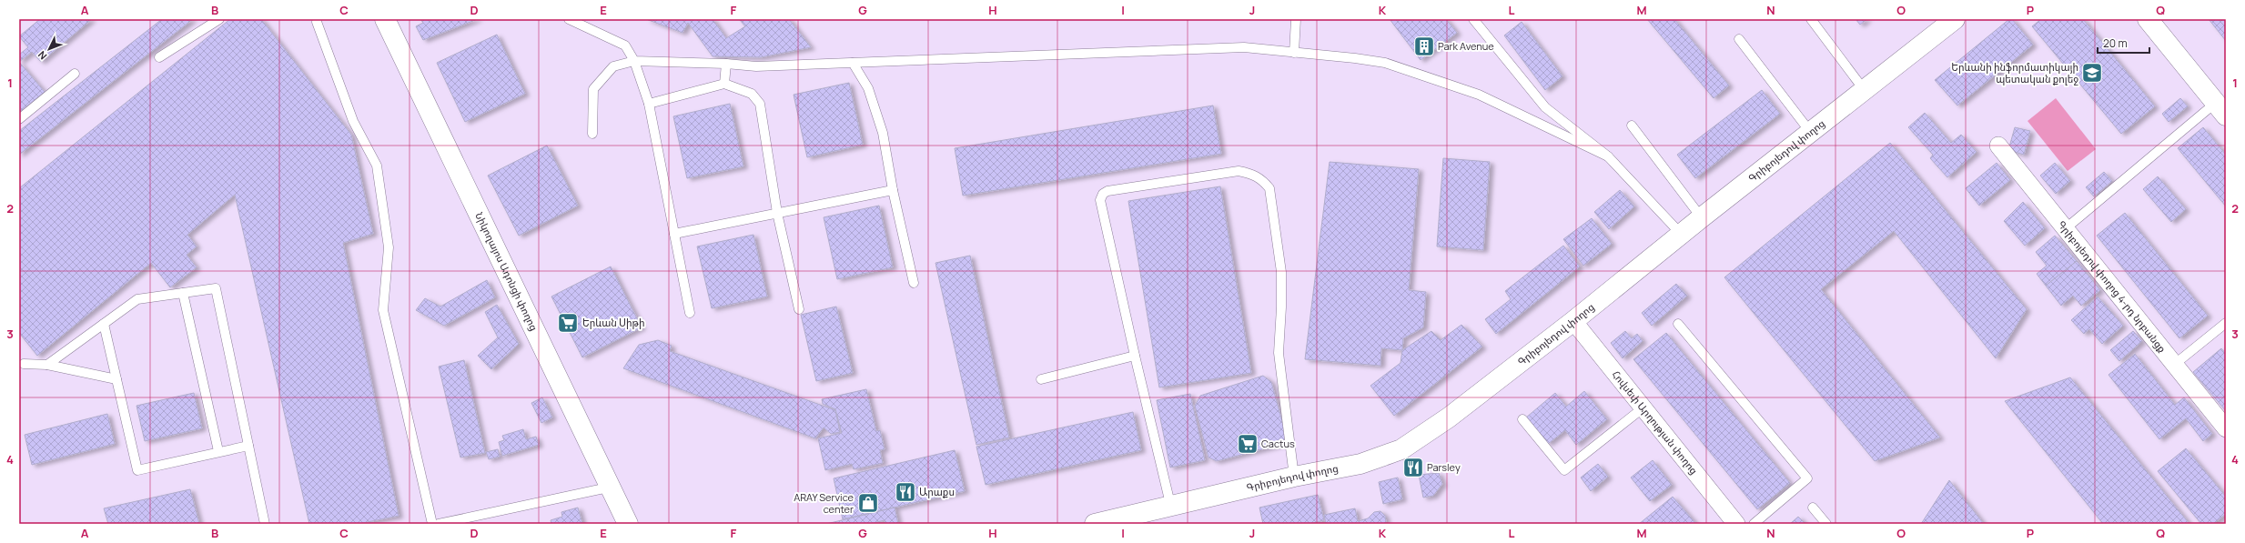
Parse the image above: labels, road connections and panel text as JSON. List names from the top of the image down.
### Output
{
  "streets": {
    "street": [
      "Գրիբոյեդով փողոց",
      "Նիկողայոս Ադոնցի փողոց",
      "Գրիբոյեդով փողոց 4-րդ նրբանցք",
      "Հովսեփ Արղության փողոց"
    ]
  },
  "crossings": [
    ["Գրիբոյեդով փողոց", "Հովսեփ Արղության փողոց"]
  ],
  "places": {
    "building": ["Park Avenue"],
    "school or university": ["Երևանի ինֆորմատիկայի պետական քոլեջ"],
    "supermarket": ["Երևան Սիթի", "Cactus"],
    "restaurant": ["Parsley", "Արաքս"],
    "shop": ["ARAY Service center"]
  },
  "scale_bar": "20 m",
  "north": "bottom left",
  "grid": {
    "columns": [
      "A",
      "B",
      "C",
      "D",
      "E",
      "F",
      "G",
      "H",
      "I",
      "J",
      "K",
      "L",
      "M",
      "N",
      "O",
      "P",
      "Q"
    ],
    "rows": [
      "1",
      "2",
      "3",
      "4"
    ]
  }
}
